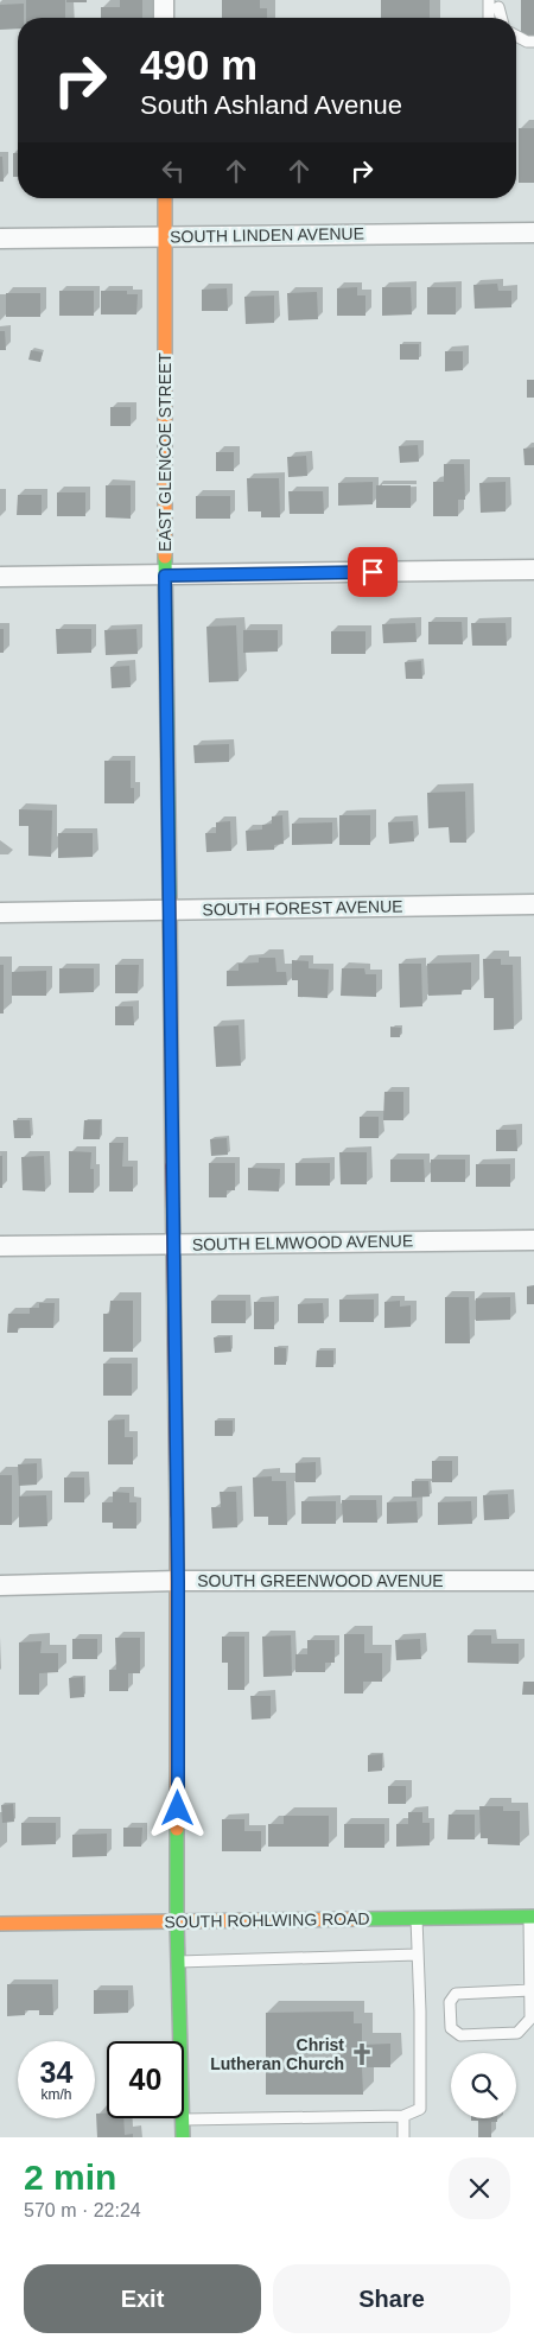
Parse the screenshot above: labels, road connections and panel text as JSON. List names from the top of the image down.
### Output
{
  "streets": {
    "street": [
      "SOUTH LINDEN AVENUE",
      "EAST GLENCOE STREET",
      "SOUTH FOREST AVENUE",
      "SOUTH ELMWOOD AVENUE",
      "SOUTH GREENWOOD AVENUE",
      "SOUTH ROHLWING ROAD"
    ]
  },
  "crossings": [
    ["SOUTH LINDEN AVENUE", "EAST GLENCOE STREET"],
    ["EAST GLENCOE STREET", "SOUTH FOREST AVENUE"],
    ["EAST GLENCOE STREET", "SOUTH ELMWOOD AVENUE"],
    ["EAST GLENCOE STREET", "SOUTH GREENWOOD AVENUE"],
    ["EAST GLENCOE STREET", "SOUTH ROHLWING ROAD"]
  ],
  "places": {
    "church": ["Christ Lutheran Church"]
  },
  "page": {
    "turn": ["490 m", "South Ashland Avenue"],
    "speed": "34 km/h",
    "limit": "40",
    "heading": ["2 min", "570 m · 22:24"],
    "buttons": ["Exit", "Share"]
  }
}
